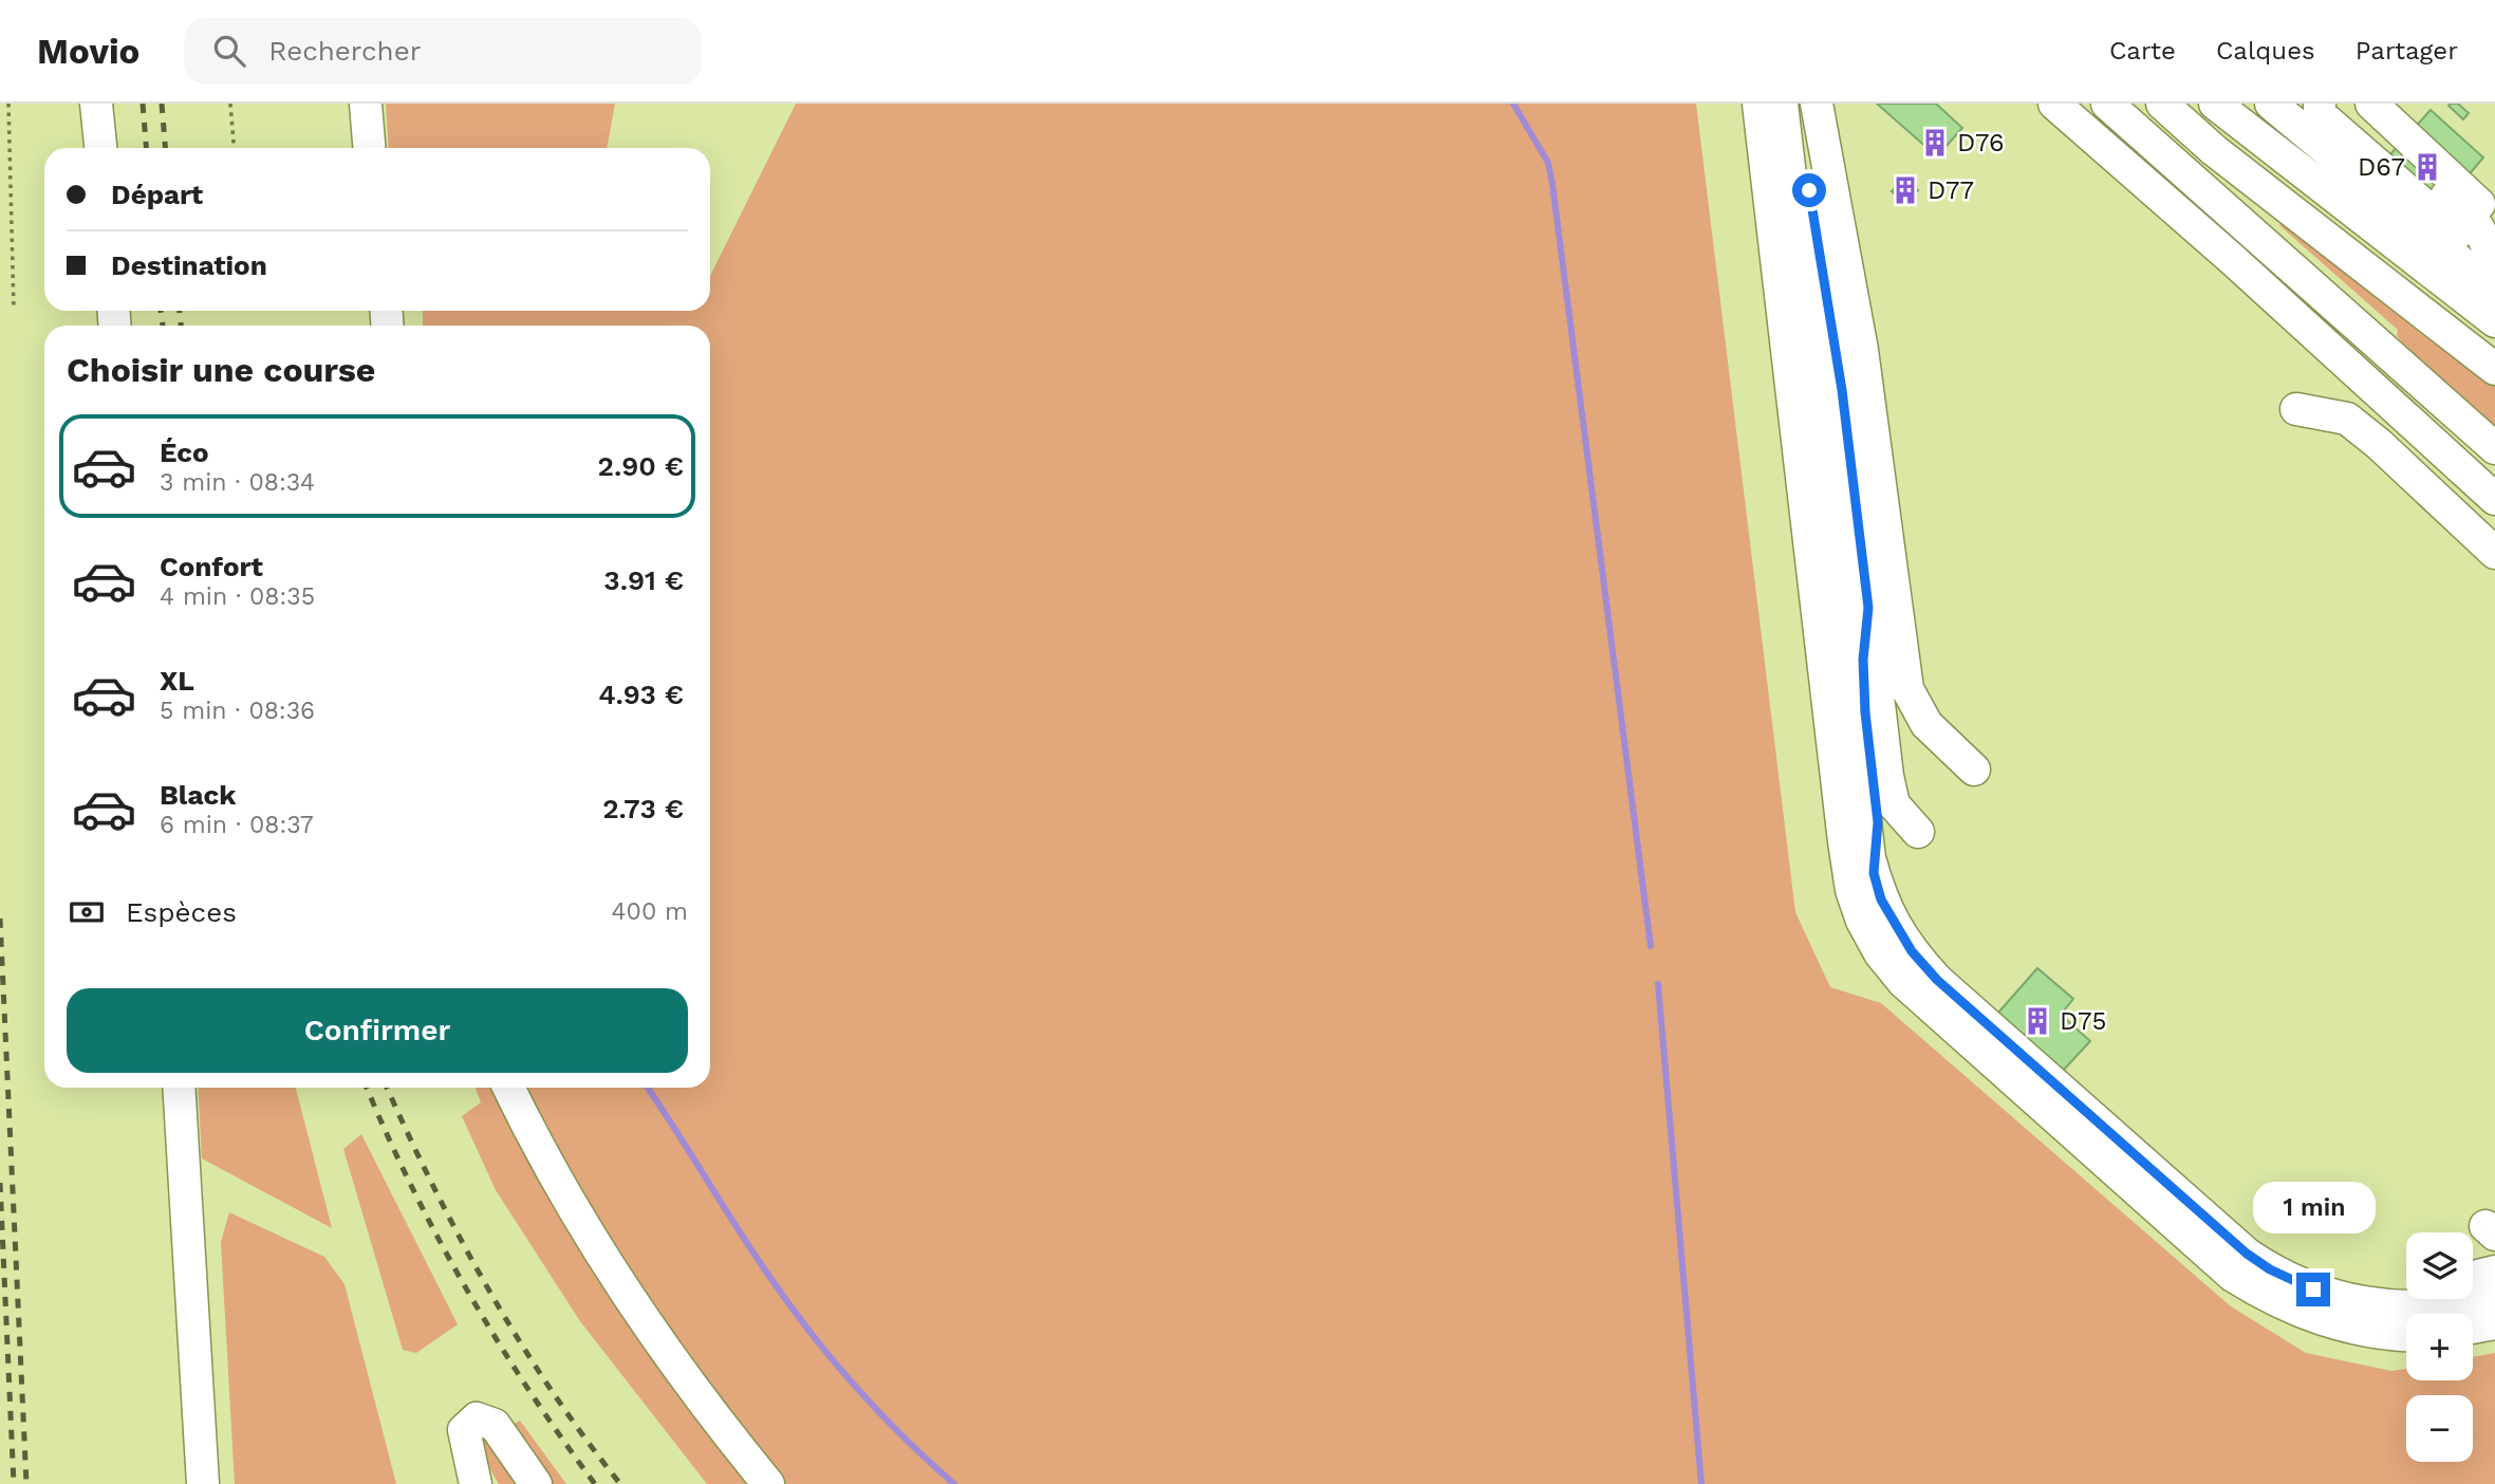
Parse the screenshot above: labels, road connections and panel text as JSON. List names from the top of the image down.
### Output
{
  "places": {
    "building": [
      "D76",
      "D67",
      "D77",
      "D75"
    ]
  },
  "page": {
    "header": "Movio",
    "search": "Rechercher",
    "nav": ["Carte", "Calques", "Partager"],
    "banner": ["Départ", "Destination"],
    "heading": "Choisir une course",
    "list": [
      {
        "name": "Éco",
        "note": "3 min · 08:34",
        "value": "2.90 €"
      },
      {
        "name": "Confort",
        "note": "4 min · 08:35",
        "value": "3.91 €"
      },
      {
        "name": "XL",
        "note": "5 min · 08:36",
        "value": "4.93 €"
      },
      {
        "name": "Black",
        "note": "6 min · 08:37",
        "value": "2.73 €"
      }
    ],
    "pay": ["Espèces", "400 m"],
    "buttons": "Confirmer",
    "bubble": "1 min",
    "map_buttons": ["+", "−"]
  }
}
